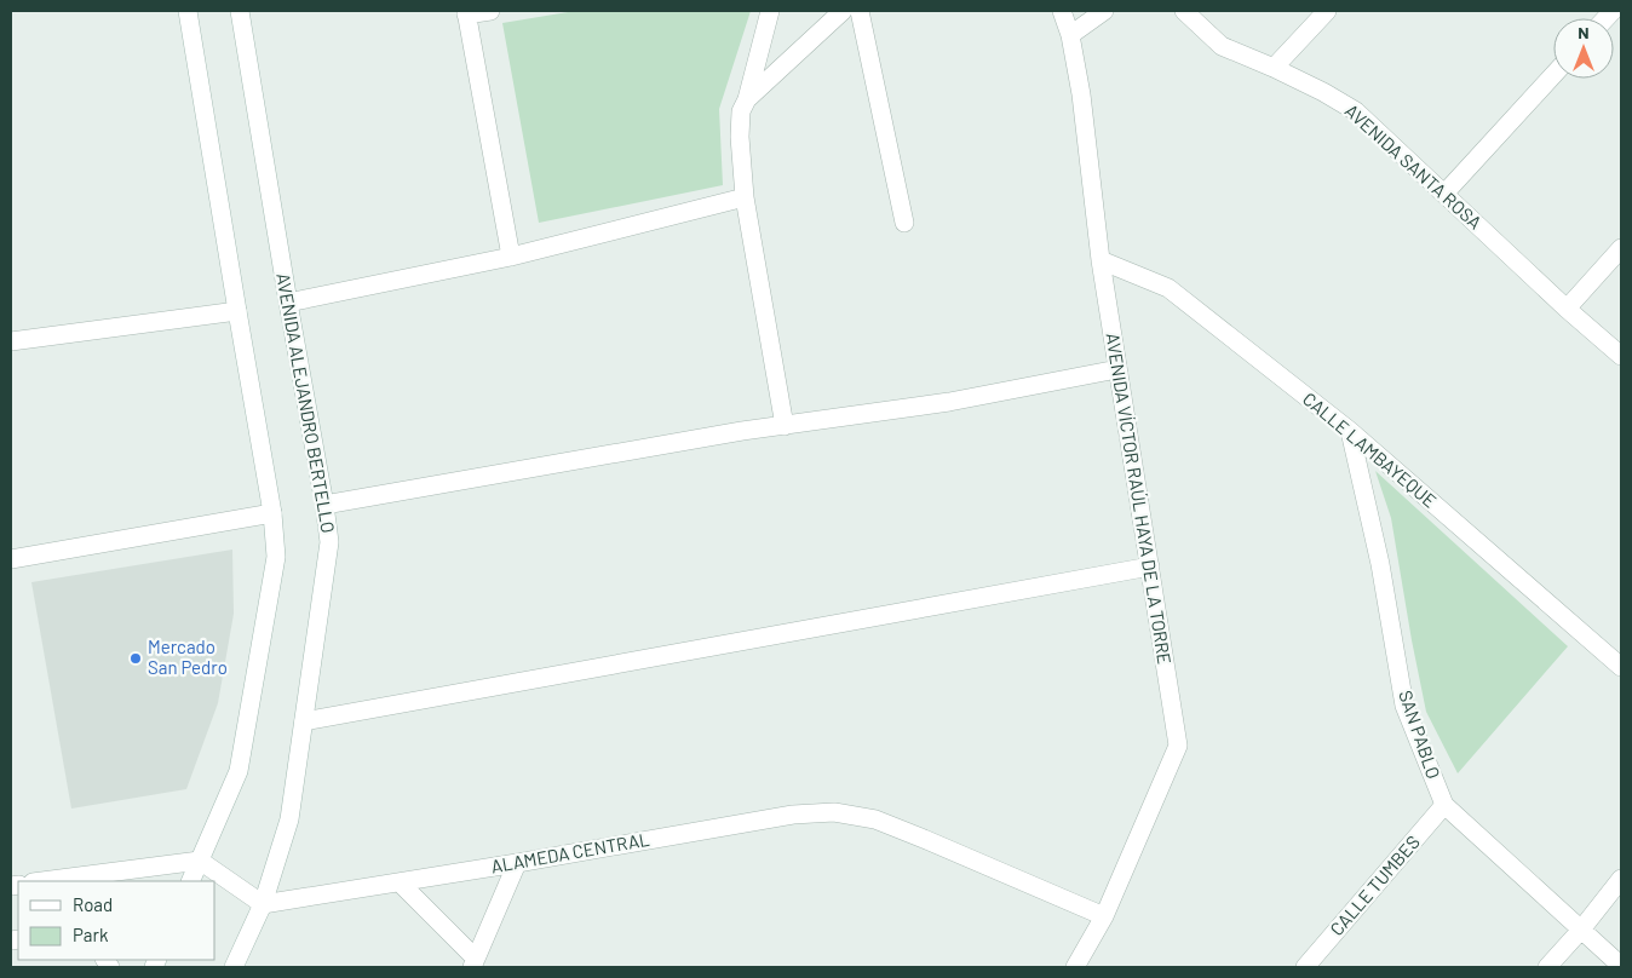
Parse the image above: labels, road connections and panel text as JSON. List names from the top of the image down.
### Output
{
  "streets": {
    "street": [
      "AVENIDA SANTA ROSA",
      "AVENIDA ALEJANDRO BERTELLO",
      "CALLE LAMBAYEQUE",
      "AVENIDA VÍCTOR RAÚL HAYA DE LA TORRE",
      "SAN PABLO",
      "ALAMEDA CENTRAL",
      "CALLE TUMBES"
    ]
  },
  "crossings": [
    ["AVENIDA ALEJANDRO BERTELLO", "ALAMEDA CENTRAL"],
    ["CALLE LAMBAYEQUE", "AVENIDA VÍCTOR RAÚL HAYA DE LA TORRE"],
    ["CALLE LAMBAYEQUE", "SAN PABLO"],
    ["AVENIDA VÍCTOR RAÚL HAYA DE LA TORRE", "ALAMEDA CENTRAL"],
    ["SAN PABLO", "CALLE TUMBES"]
  ],
  "places": ["Mercado San Pedro"],
  "legend": ["Road", "Park"],
  "north": "top"
}
